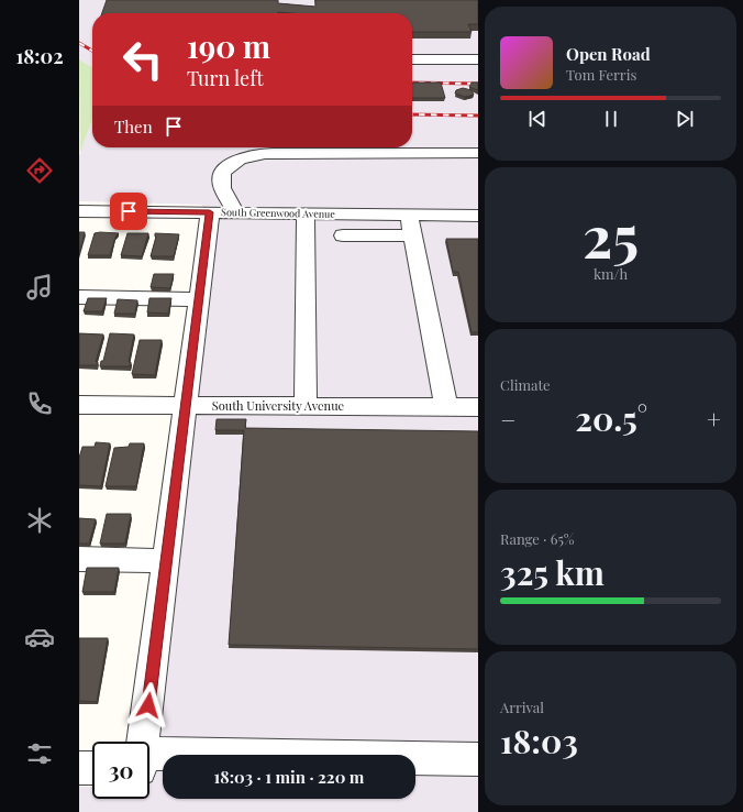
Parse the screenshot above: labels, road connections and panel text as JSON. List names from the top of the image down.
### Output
{
  "streets": {
    "street": ["South Greenwood Avenue", "South University Avenue"]
  },
  "page": {
    "tabs": "18:02",
    "turn": ["190 m", "Turn left"],
    "song": ["Open Road", "Tom Ferris"],
    "then": "Then",
    "tile": [
      ["25", "km/h"],
      "Climate",
      ["Range · 65%", "325 km"],
      ["Arrival", "18:03"]
    ],
    "heat": ["−", "20.5°", "+"],
    "limit": "30",
    "trip": "18:03 · 1 min · 220 m"
  }
}
